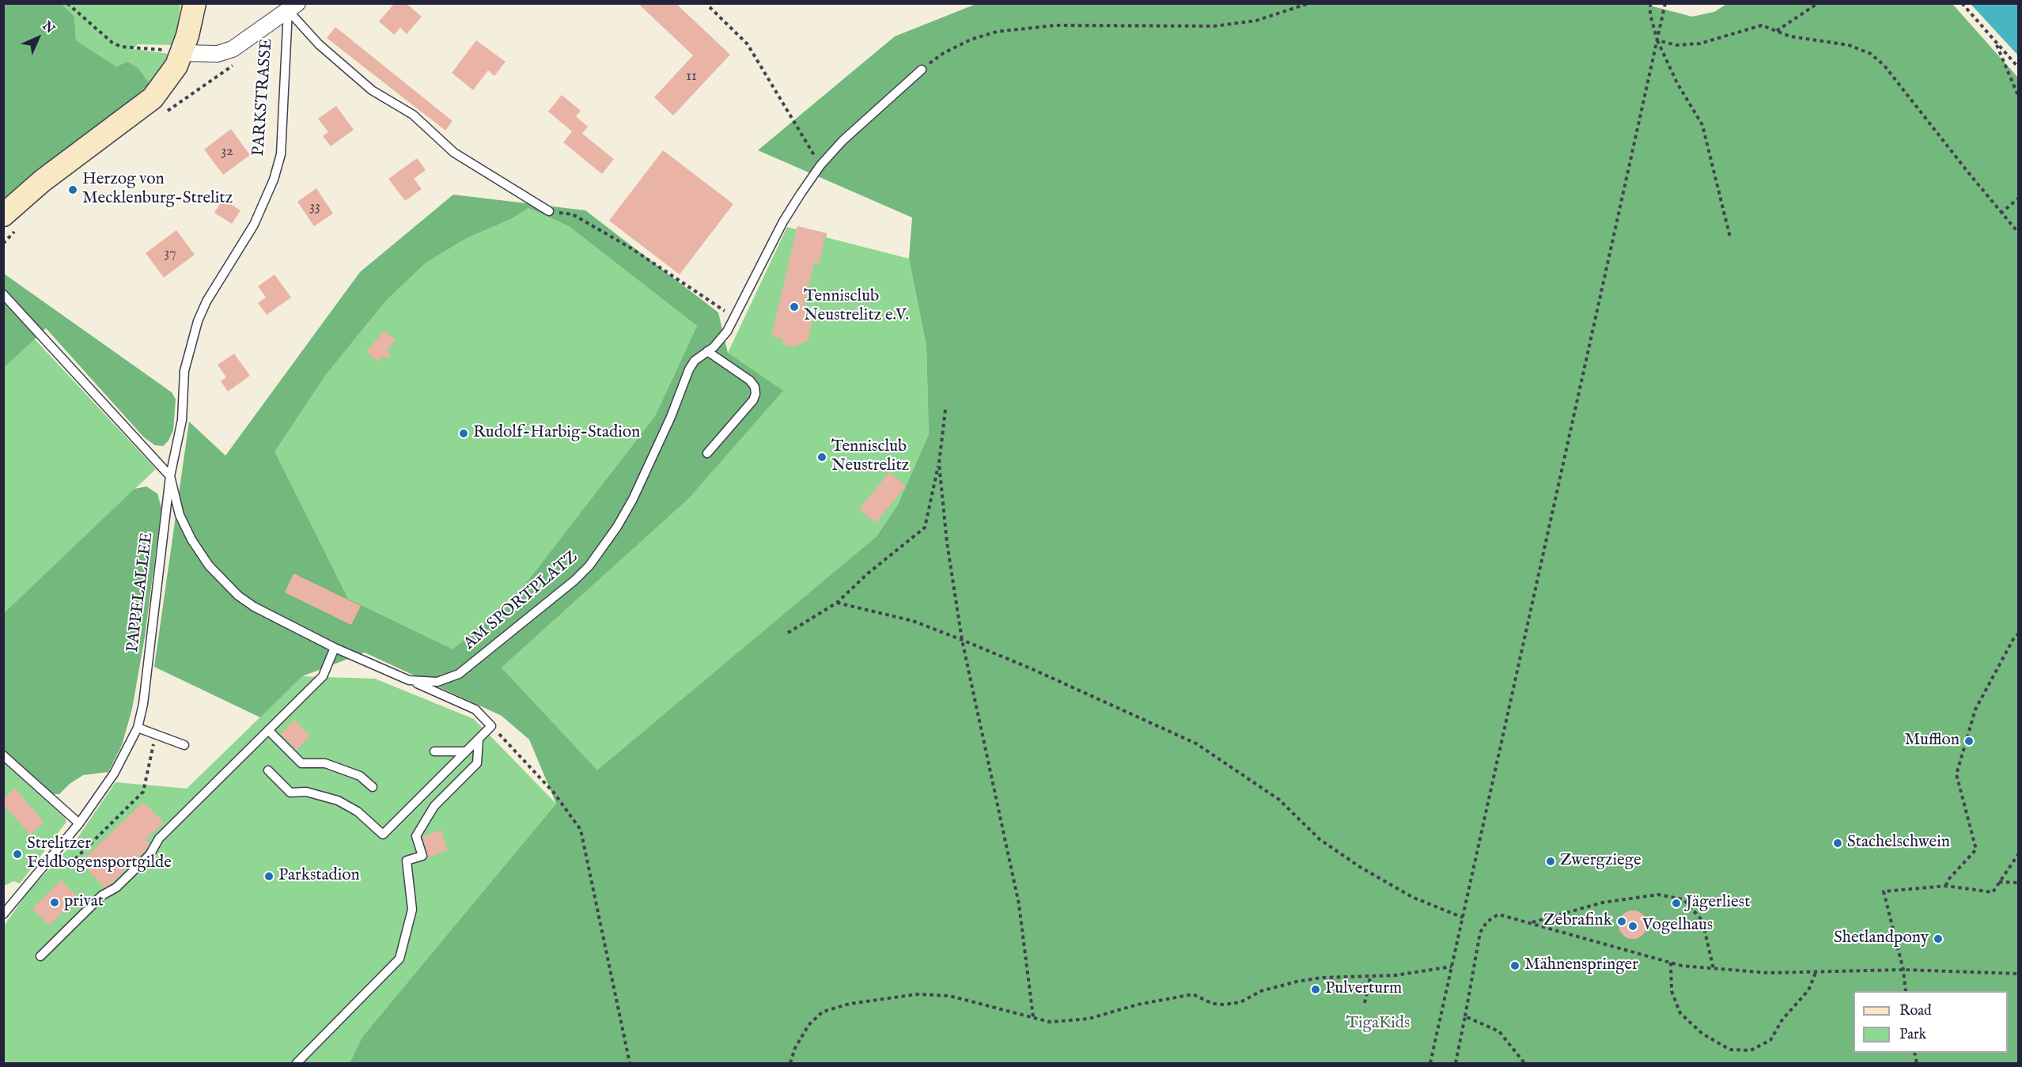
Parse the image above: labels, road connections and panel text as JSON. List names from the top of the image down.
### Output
{
  "streets": {
    "street": ["PARKSTRASSE"],
    "lane": ["PAPPELALLEE", "AM SPORTPLATZ"]
  },
  "crossings": [
    ["PARKSTRASSE", "PAPPELALLEE"],
    ["PARKSTRASSE", "AM SPORTPLATZ"],
    ["PAPPELALLEE", "AM SPORTPLATZ"]
  ],
  "parks": ["TigaKids"],
  "places": [
    "Herzog von Mecklenburg-Strelitz",
    "Tennisclub Neustrelitz e.V.",
    "Rudolf-Harbig-Stadion",
    "Tennisclub Neustrelitz",
    "Mufflon",
    "Stachelschwein",
    "Strelitzer Feldbogensportgilde",
    "Zwergziege",
    "Parkstadion",
    "privat",
    "Jägerliest",
    "Zebrafink",
    "Vogelhaus",
    "Shetlandpony",
    "Mähnenspringer",
    "Pulverturm"
  ],
  "house_numbers": [
    "11",
    "32",
    "33",
    "37"
  ],
  "legend": ["Road", "Park"],
  "north": "top right"
}
